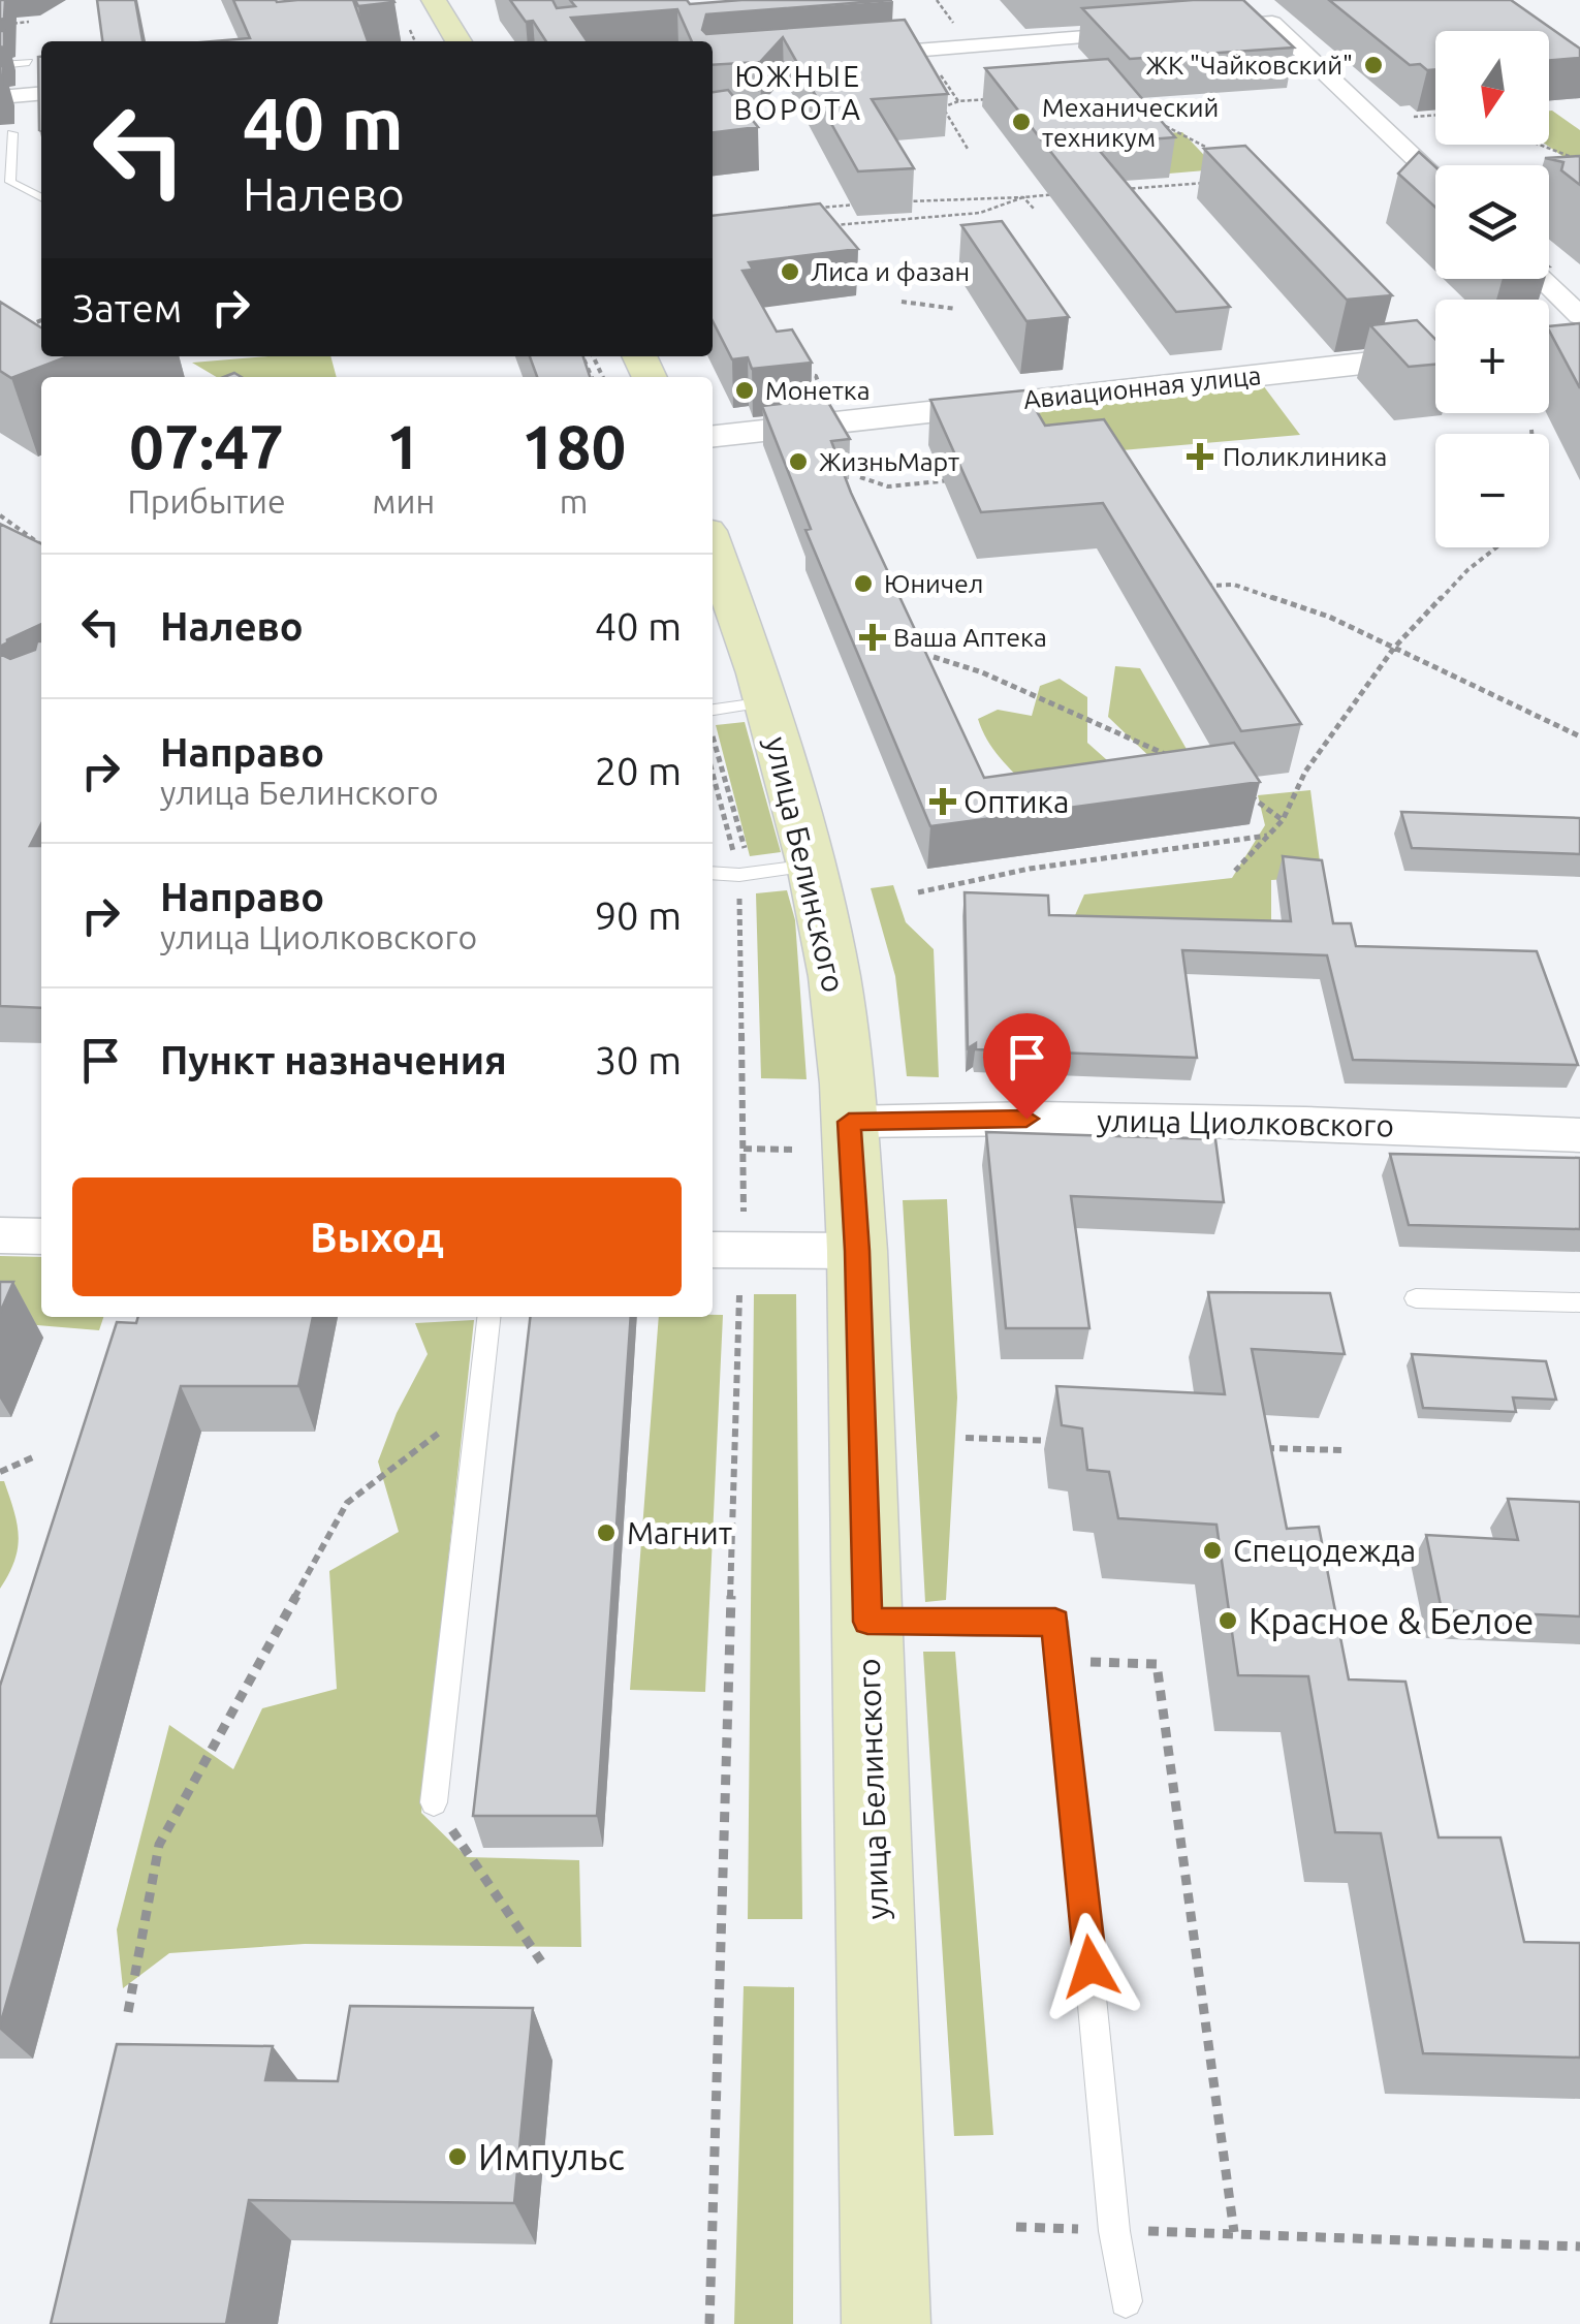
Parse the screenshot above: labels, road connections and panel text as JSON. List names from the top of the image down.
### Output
{
  "streets": {
    "main road": ["улица Белинского"],
    "street": ["Авиационная улица", "улица Циолковского"]
  },
  "crossings": [
    ["улица Белинского", "улица Циолковского"]
  ],
  "districts": ["ЮЖНЫЕ ВОРОТА"],
  "places": {
    "other": [
      "ЖК \"Чайковский\"",
      "Механический техникум",
      "Лиса и фазан",
      "Монетка",
      "ЖизньМарт",
      "Юничел",
      "Магнит",
      "Спецодежда",
      "Красное & Белое",
      "Импульс"
    ],
    "health": ["Поликлиника", "Ваша Аптека", "Оптика"]
  },
  "north": "bottom",
  "page": {
    "map_buttons": ["+", "−"],
    "turn": ["40 m", "Налево"],
    "then": "Затем",
    "eta": [
      "07:47",
      "Прибытие",
      "1",
      "мин",
      "180",
      "m"
    ],
    "list": [
      {
        "name": "Налево",
        "value": "40 m"
      },
      {
        "name": "Направо",
        "note": "улица Белинского",
        "value": "20 m"
      },
      {
        "name": "Направо",
        "note": "улица Циолковского",
        "value": "90 m"
      },
      {
        "name": "Пункт назначения",
        "value": "30 m"
      }
    ],
    "buttons": "Выход"
  }
}
